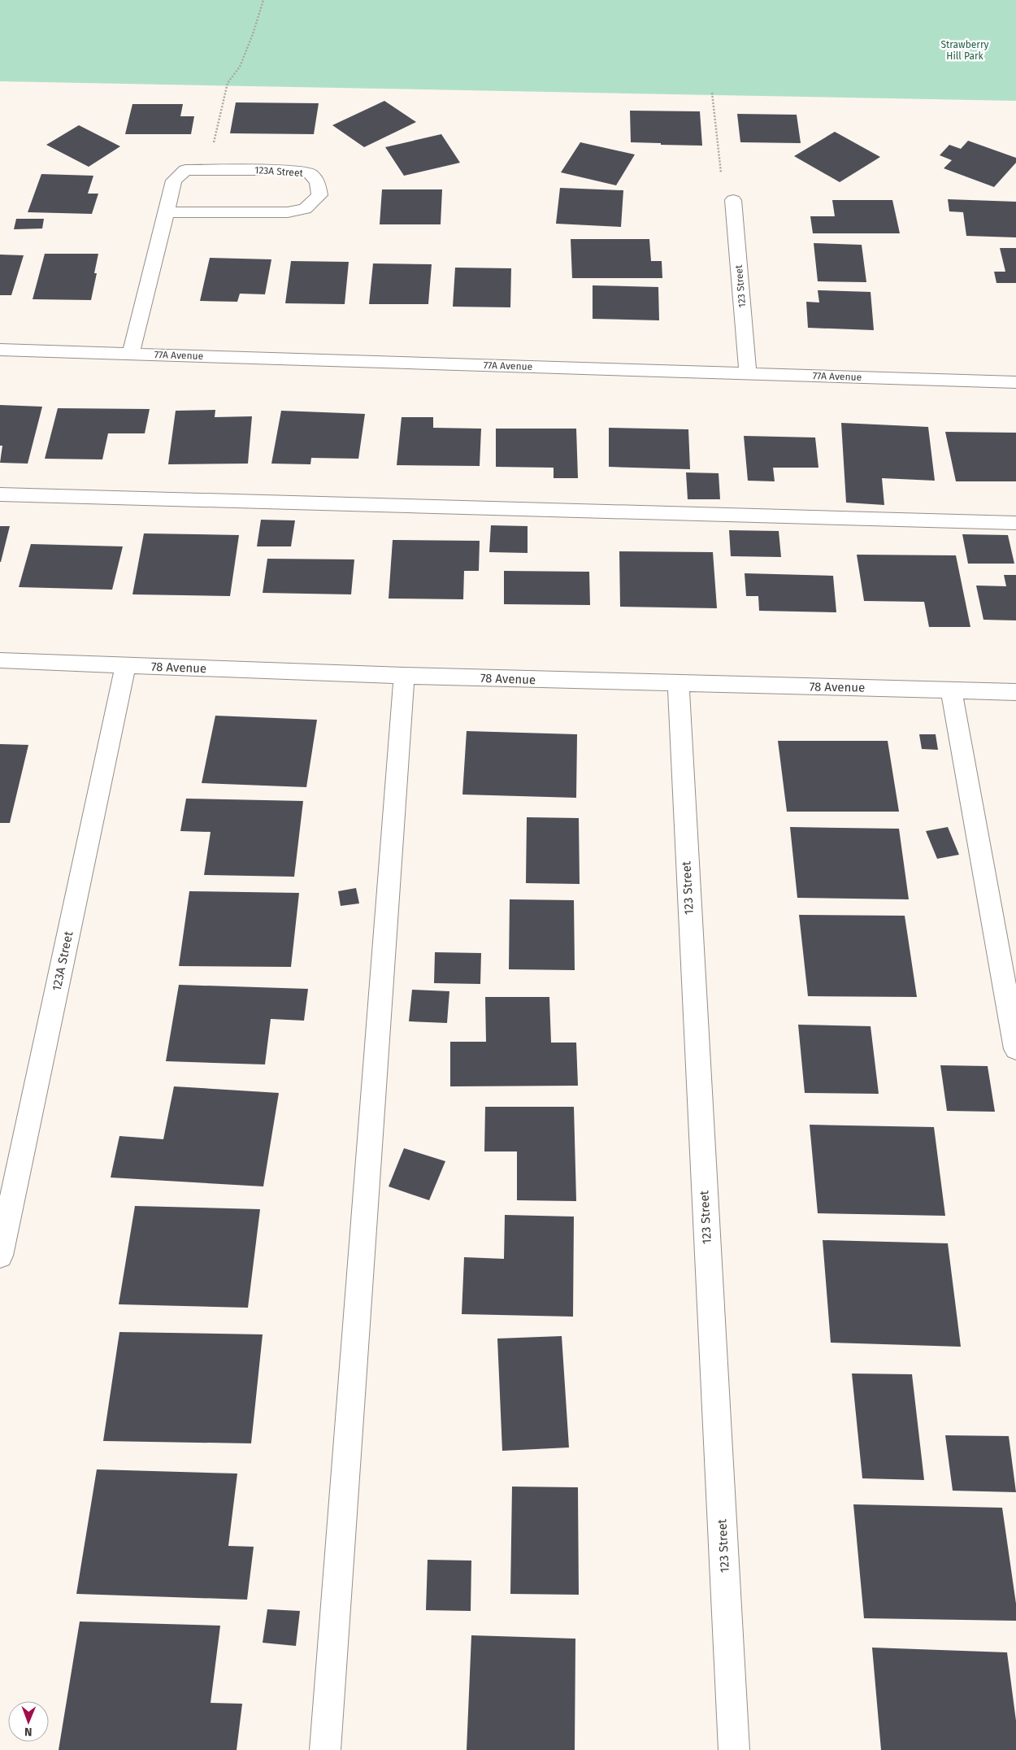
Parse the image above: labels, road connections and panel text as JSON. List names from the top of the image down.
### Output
{
  "streets": {
    "street": [
      "123A Street",
      "123 Street",
      "77A Avenue",
      "78 Avenue"
    ]
  },
  "crossings": [
    ["123A Street", "77A Avenue"],
    ["123A Street", "78 Avenue"],
    ["123 Street", "77A Avenue"],
    ["123 Street", "78 Avenue"]
  ],
  "parks": ["Strawberry Hill Park"],
  "north": "bottom"
}
